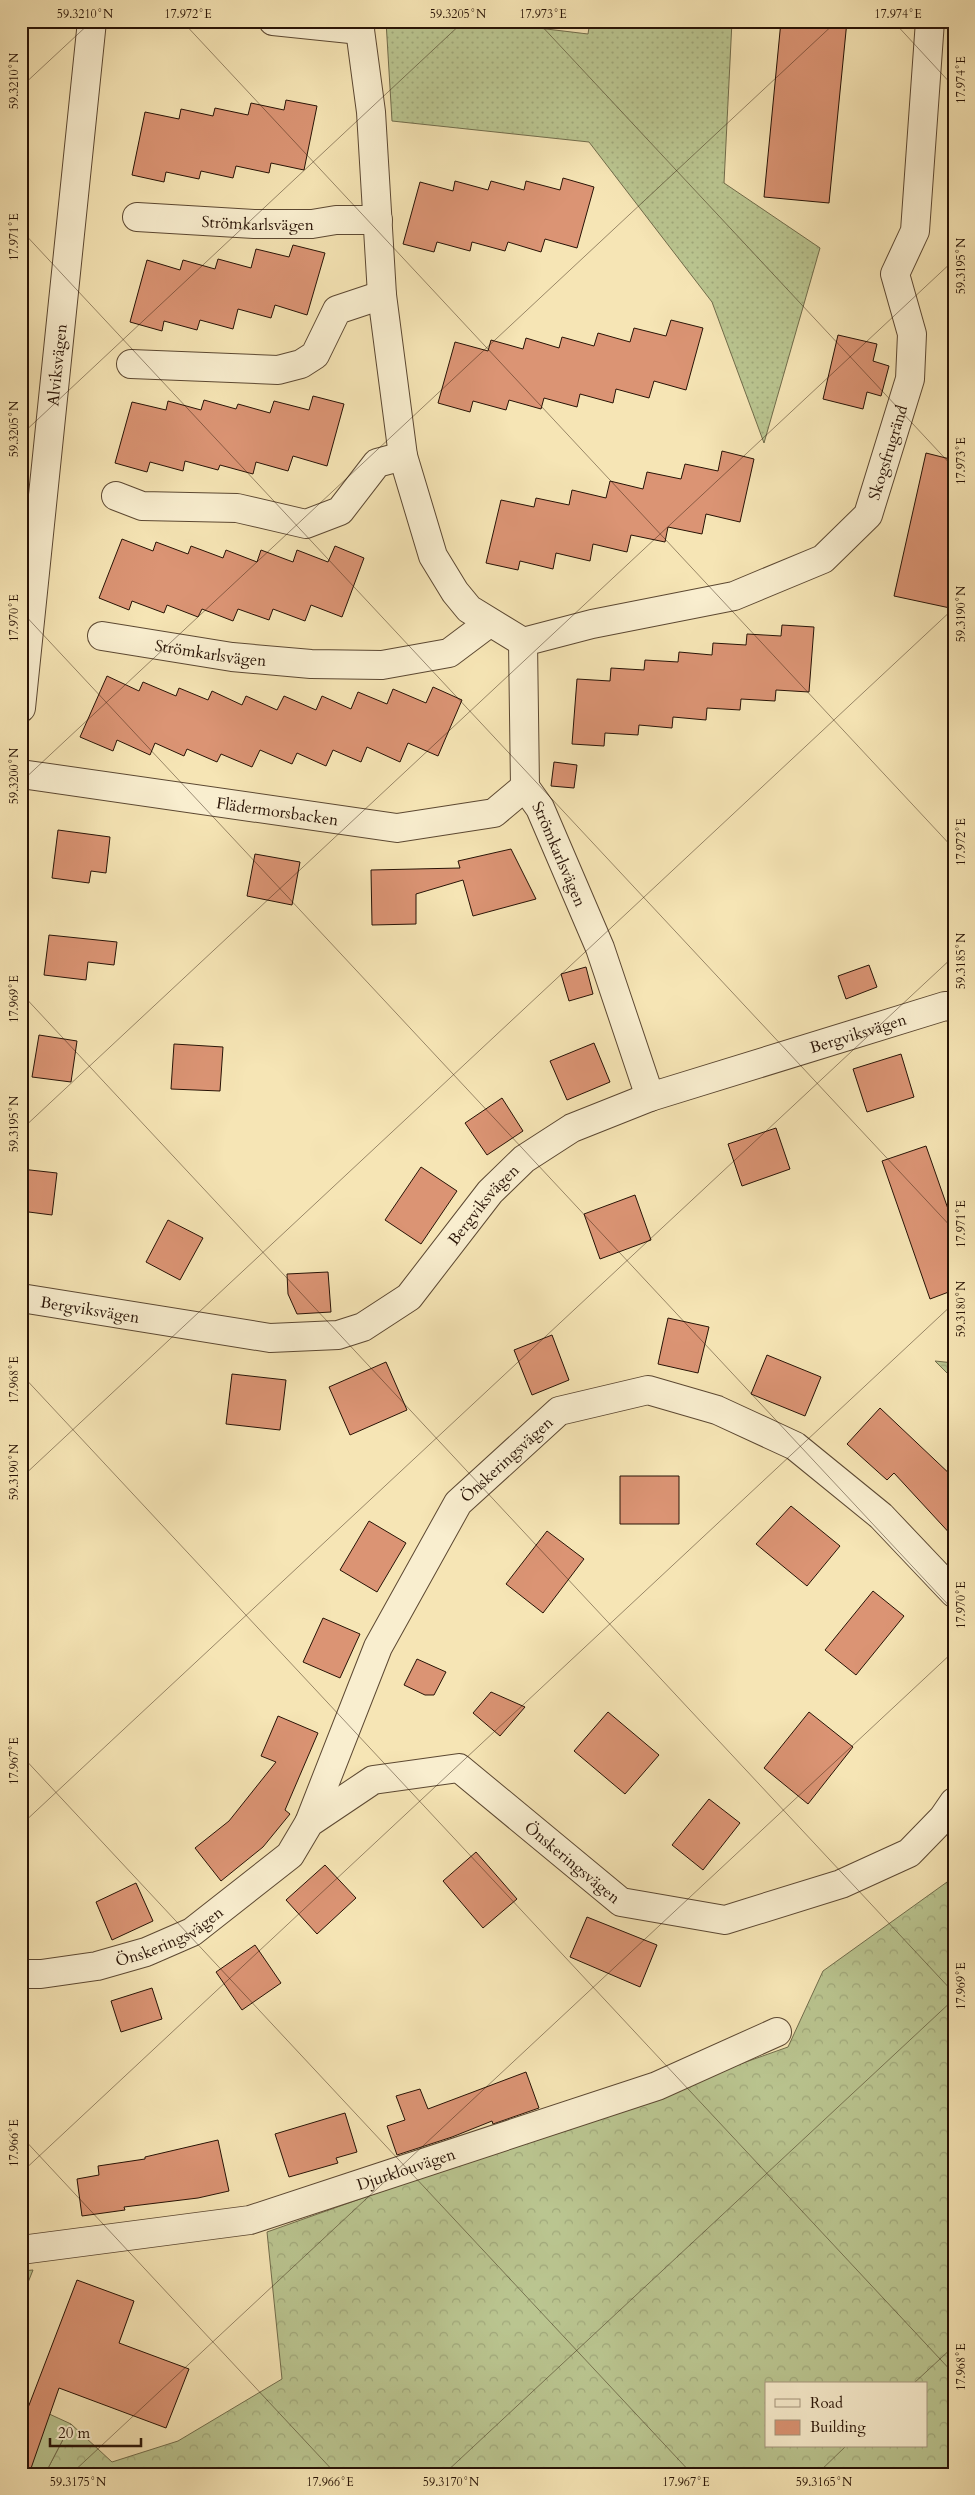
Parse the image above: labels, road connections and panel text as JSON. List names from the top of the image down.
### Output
{
  "streets": {
    "street": [
      "Strömkarlsvägen",
      "Alviksvägen",
      "Skogsfrugränd",
      "Flädermorsbacken",
      "Bergviksvägen",
      "Önskeringsvägen",
      "Djurklouvägen"
    ]
  },
  "crossings": [
    ["Strömkarlsvägen", "Skogsfrugränd"],
    ["Strömkarlsvägen", "Flädermorsbacken"],
    ["Strömkarlsvägen", "Bergviksvägen"]
  ],
  "legend": ["Road", "Building"],
  "scale_bar": "20 m",
  "coordinates": [
    "59.3210°N",
    "17.972°E",
    "59.3205°N",
    "17.973°E",
    "17.974°E",
    "17.971°E",
    "59.3195°N",
    "59.3190°N",
    "17.970°E",
    "59.3200°N",
    "59.3185°N",
    "17.969°E",
    "59.3180°N",
    "17.968°E",
    "17.967°E",
    "17.966°E",
    "59.3175°N",
    "59.3170°N",
    "59.3165°N"
  ]
}
